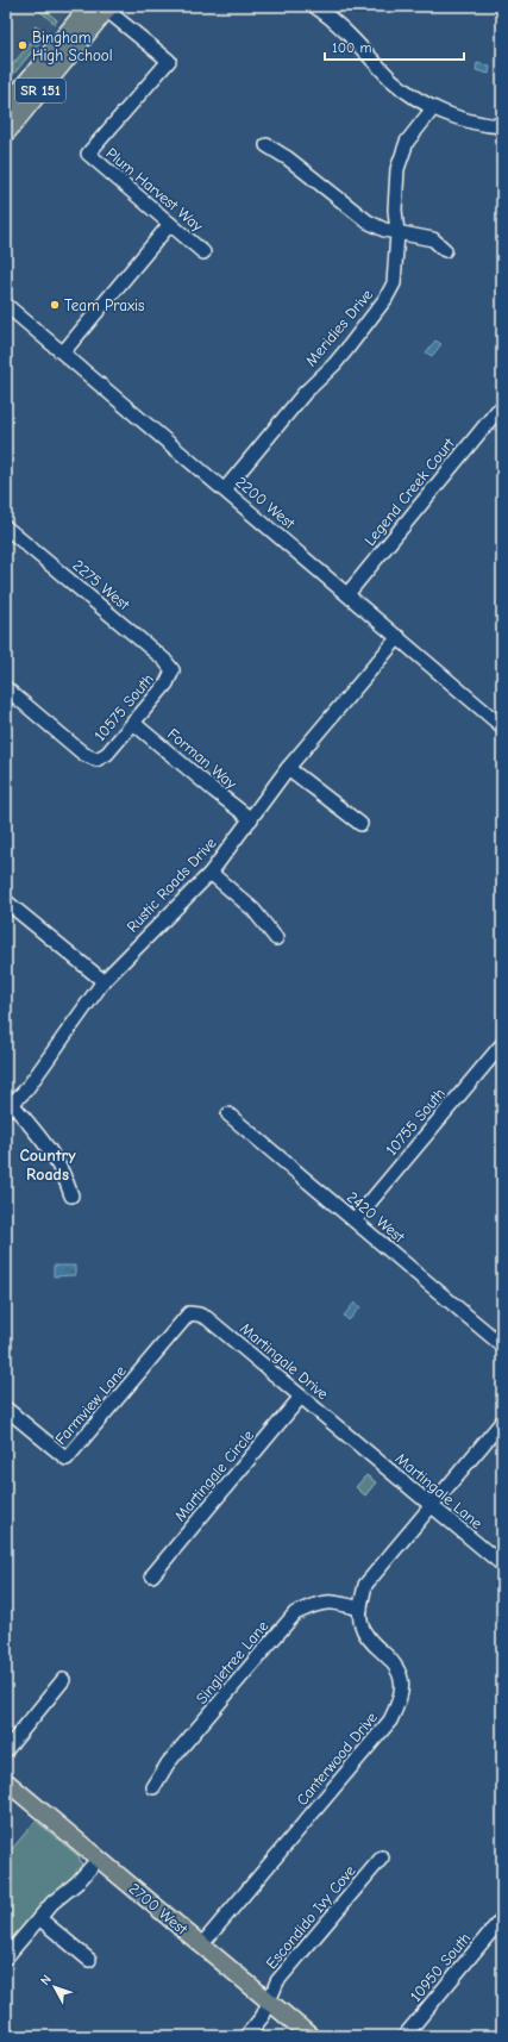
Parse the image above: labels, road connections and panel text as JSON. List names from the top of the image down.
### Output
{
  "streets": {
    "main road": ["SR 151", "2700 West"],
    "street": [
      "Plum Harvest Way",
      "Meridies Drive",
      "Legend Creek Court",
      "2200 West",
      "2275 West",
      "10575 South",
      "Forman Way",
      "Rustic Roads Drive",
      "10755 South",
      "2420 West",
      "Martingale Drive",
      "Farmview Lane",
      "Martingale Circle",
      "Martingale Lane",
      "Singletree Lane",
      "Canterwood Drive",
      "Escondido Ivy Cove",
      "10950 South"
    ]
  },
  "crossings": [
    ["SR 151", "Plum Harvest Way"],
    ["Meridies Drive", "2200 West"],
    ["Legend Creek Court", "2200 West"],
    ["2200 West", "Rustic Roads Drive"],
    ["2275 West", "10575 South"],
    ["10575 South", "Forman Way"],
    ["Forman Way", "Rustic Roads Drive"],
    ["10755 South", "2420 West"],
    ["Martingale Drive", "Farmview Lane"],
    ["Martingale Drive", "Martingale Circle"],
    ["Martingale Drive", "Martingale Lane"],
    ["Martingale Lane", "Canterwood Drive"],
    ["Singletree Lane", "Canterwood Drive"],
    ["Canterwood Drive", "2700 West"],
    ["2700 West", "Escondido Ivy Cove"]
  ],
  "districts": ["Country Roads"],
  "places": ["Bingham High School", "Team Praxis"],
  "scale_bar": "100 m",
  "north": "top left"
}
